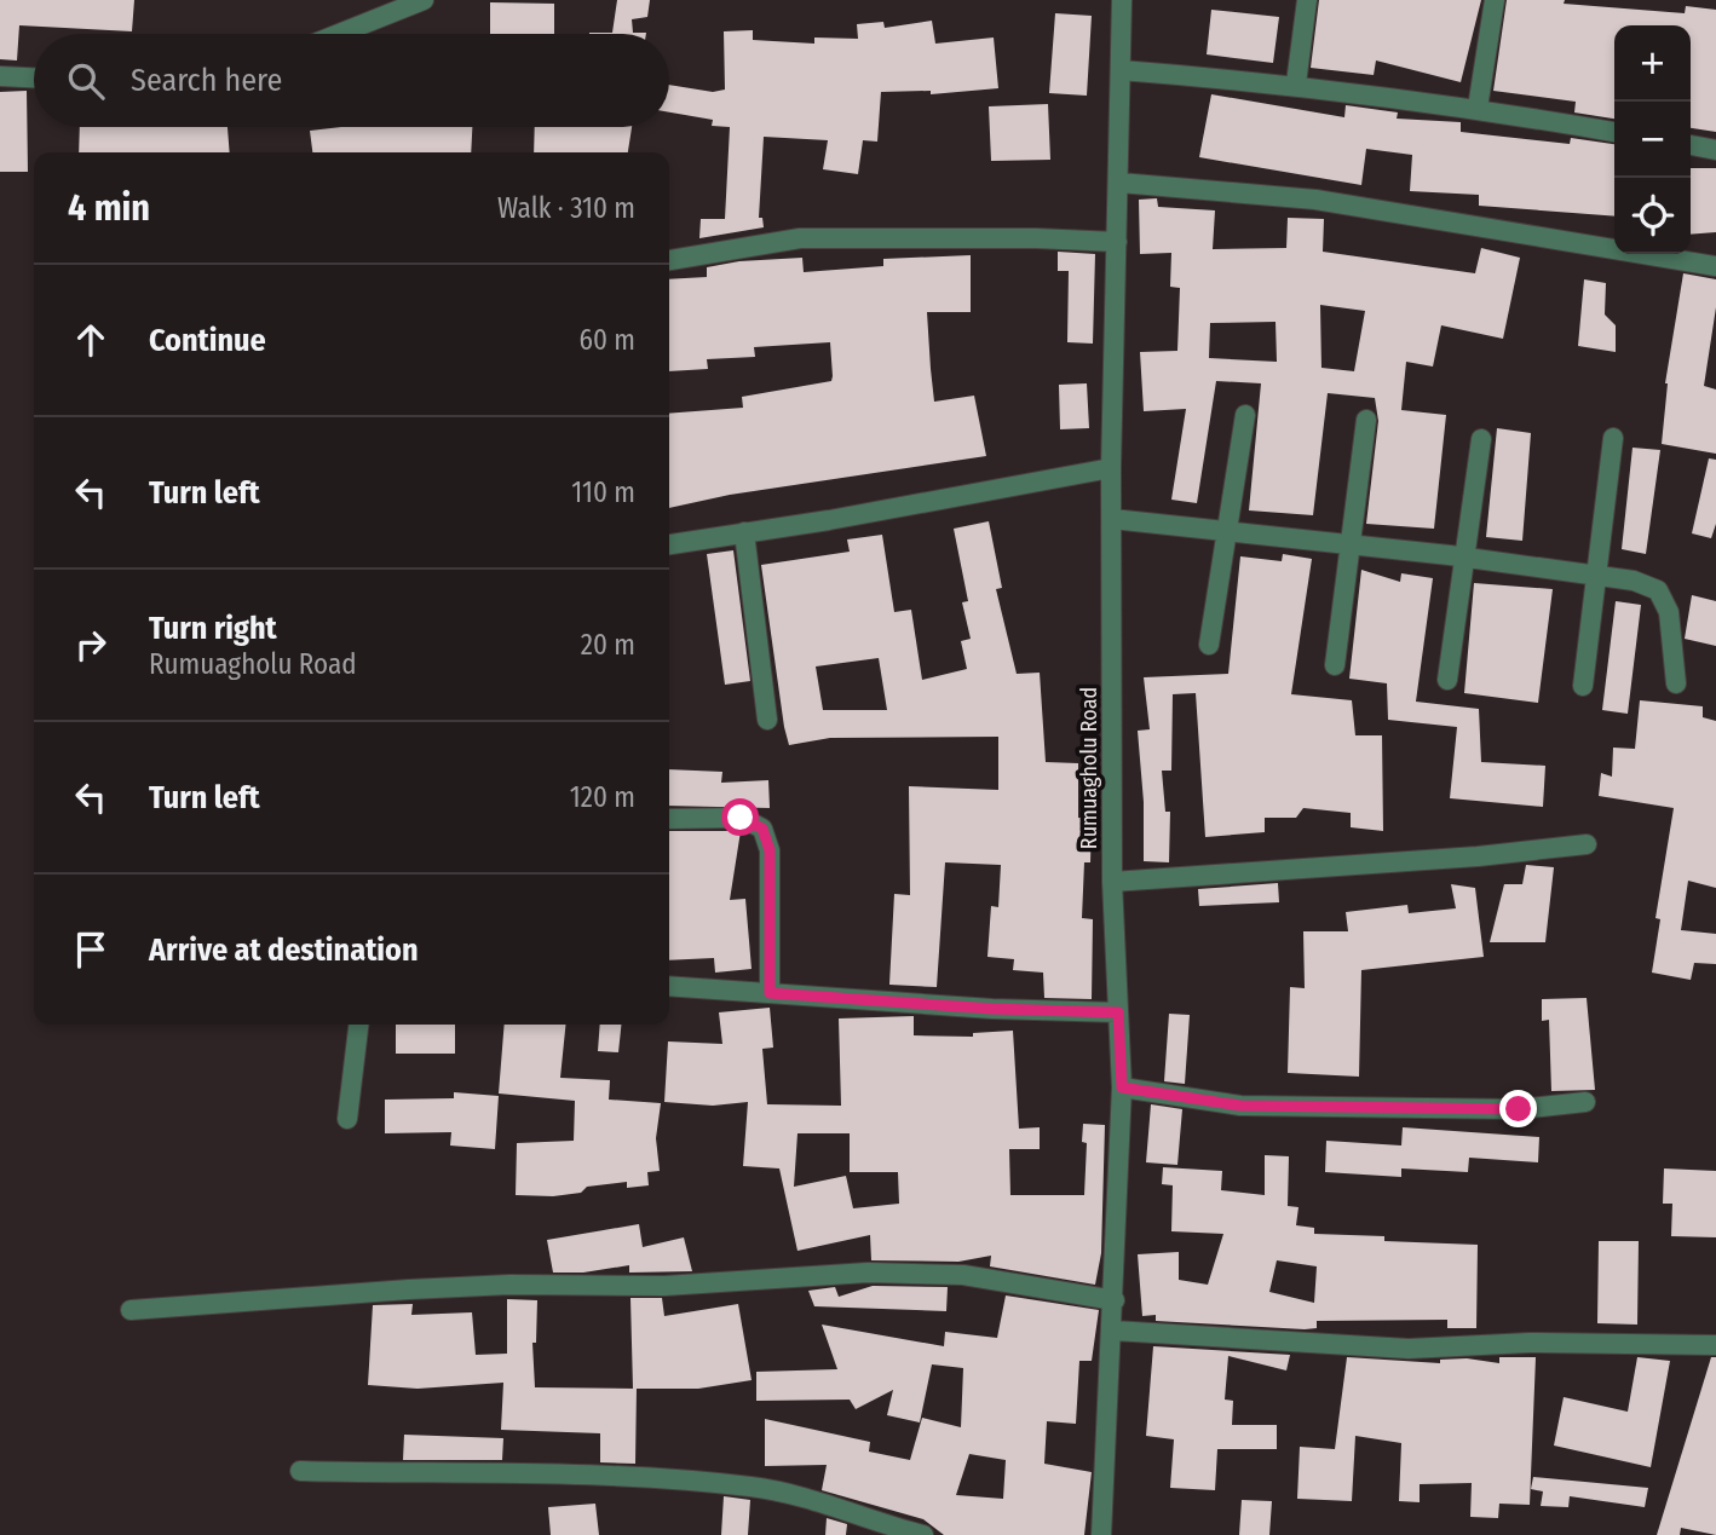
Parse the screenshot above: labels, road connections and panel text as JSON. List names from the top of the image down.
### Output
{
  "streets": {
    "street": ["Rumuagholu Road"]
  },
  "page": {
    "map_buttons": ["+", "−"],
    "search": "Search here",
    "heading": ["4 min", "Walk · 310 m"],
    "list": [
      ["Continue", "60 m"],
      ["Turn left", "110 m"],
      ["Turn right", "Rumuagholu Road", "20 m"],
      ["Turn left", "120 m"],
      "Arrive at destination"
    ]
  }
}
